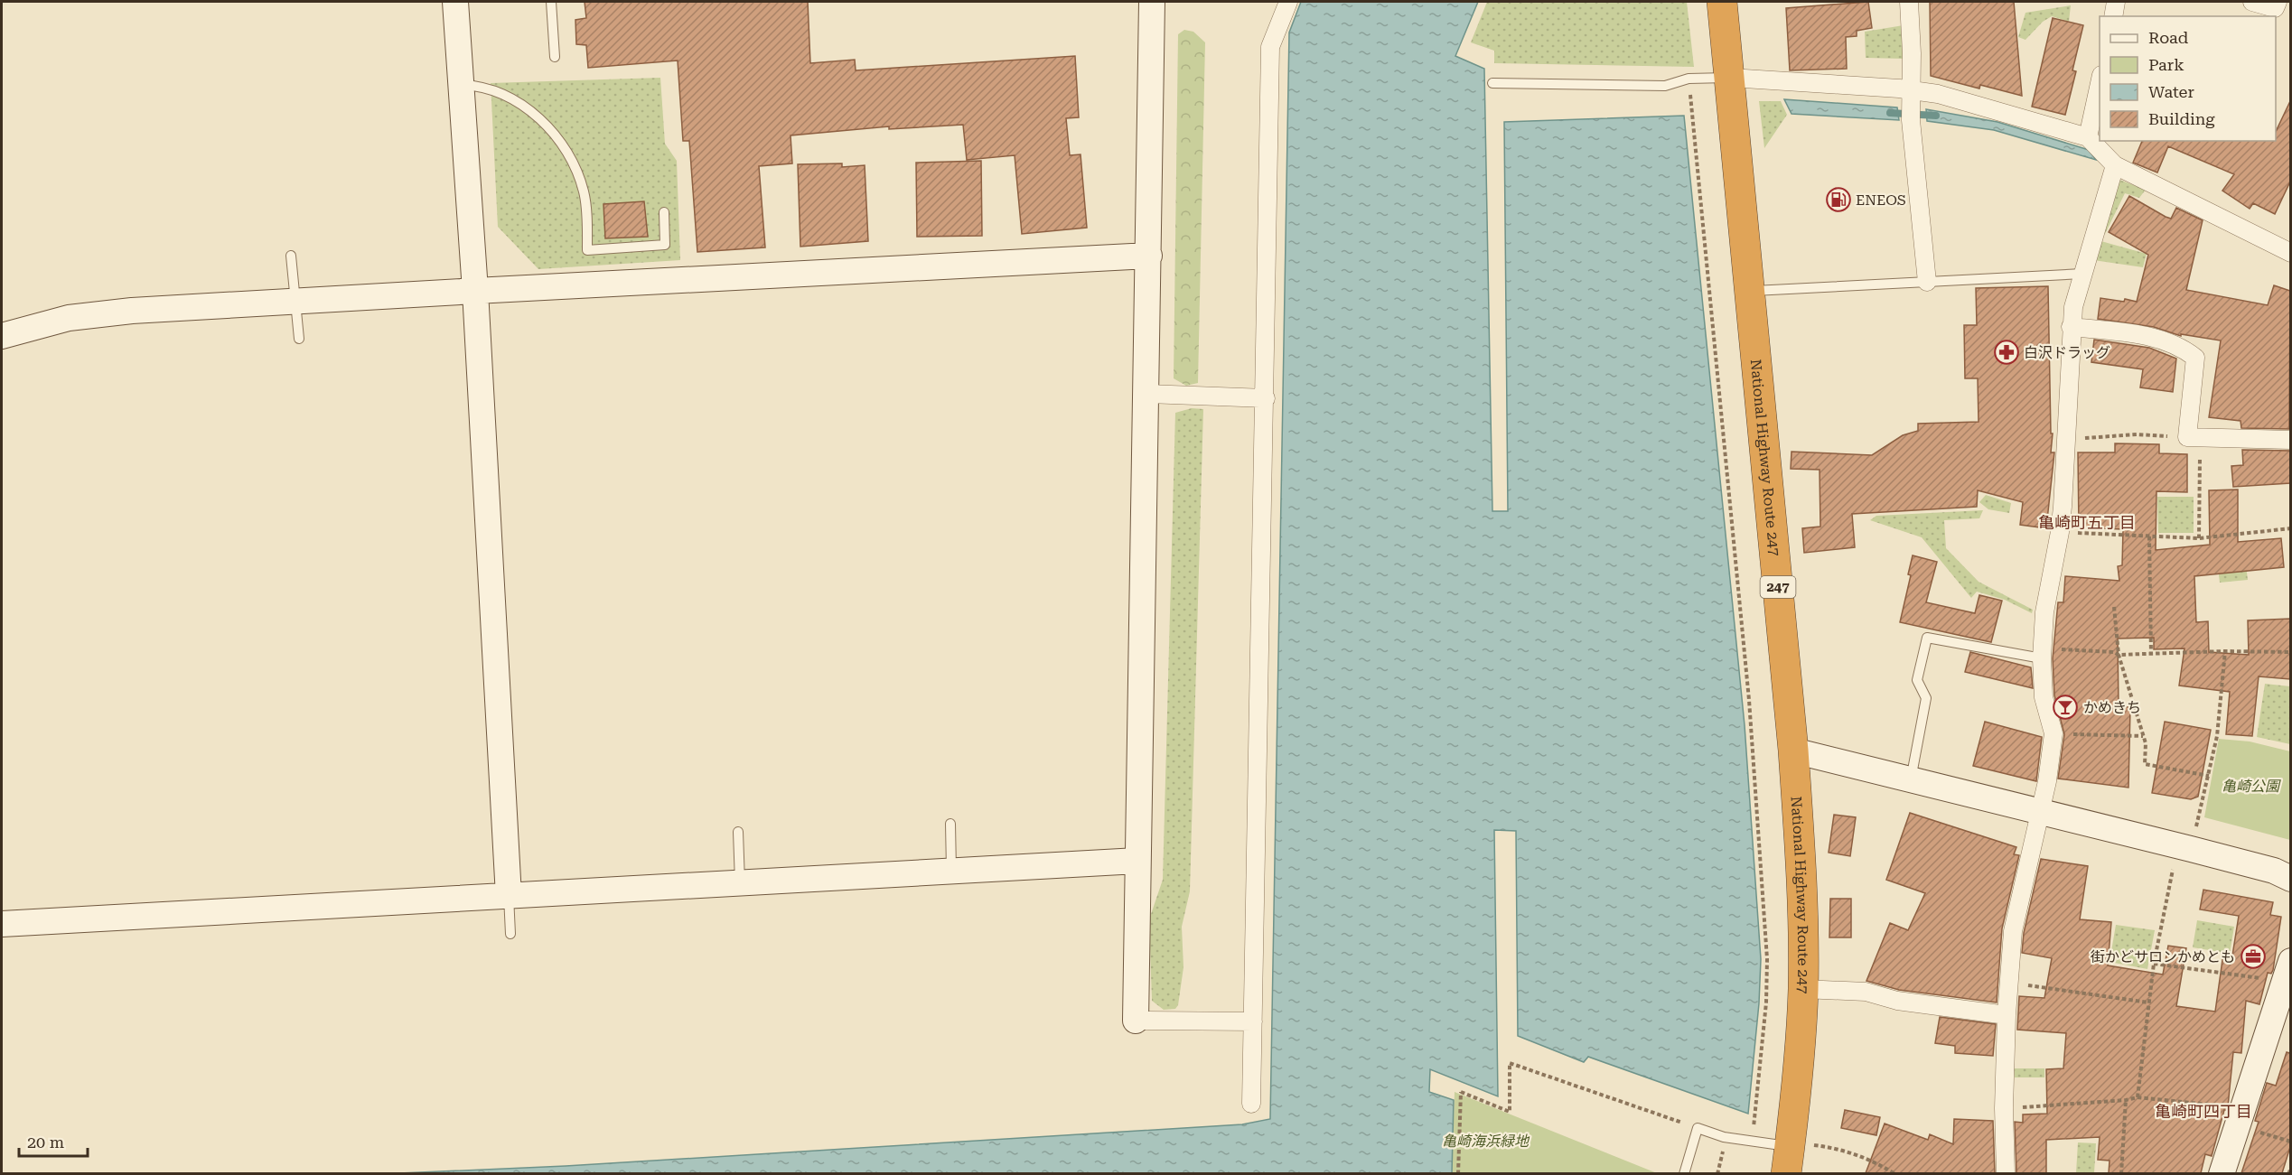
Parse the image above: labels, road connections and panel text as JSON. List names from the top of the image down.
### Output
{
  "streets": {
    "highway": ["National Highway Route 247", "247"]
  },
  "districts": ["亀崎町五丁目", "亀崎町四丁目"],
  "parks": ["亀崎公園", "亀崎海浜緑地"],
  "places": {
    "fuel station": ["ENEOS"],
    "pharmacy": ["白沢ドラッグ"],
    "bar": ["かめきち"],
    "office": ["街かどサロンかめとも"]
  },
  "legend": [
    "Road",
    "Park",
    "Water",
    "Building"
  ],
  "scale_bar": "20 m"
}
